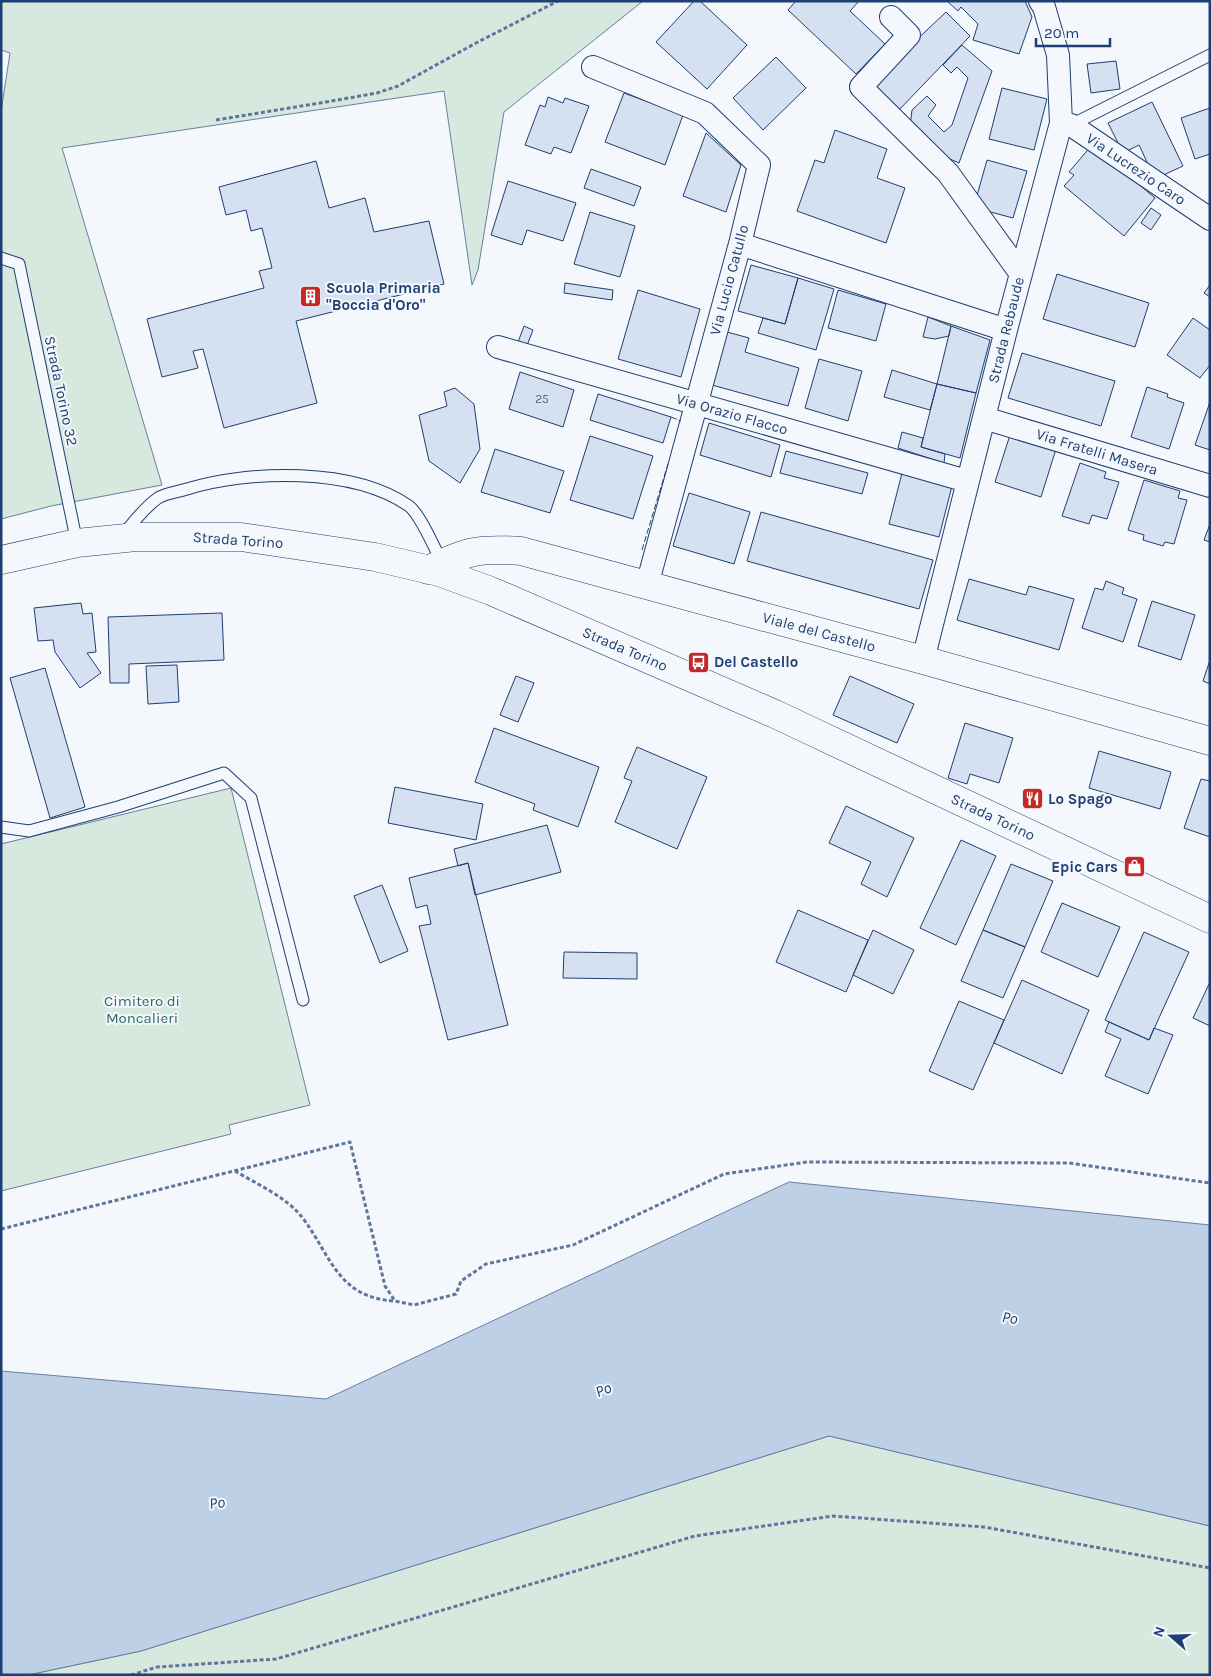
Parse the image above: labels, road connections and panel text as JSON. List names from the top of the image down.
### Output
{
  "streets": {
    "main road": ["Strada Torino", "Viale del Castello"],
    "street": [
      "Via Lucrezio Caro",
      "Via Lucio Catullo",
      "Strada Rebaude",
      "Via Orazio Flacco",
      "Via Fratelli Masera"
    ],
    "lane": ["Strada Torino 32"]
  },
  "crossings": [
    ["Via Lucrezio Caro", "Strada Rebaude"],
    ["Via Lucio Catullo", "Via Orazio Flacco"],
    ["Via Lucio Catullo", "Viale del Castello"],
    ["Strada Rebaude", "Via Orazio Flacco"],
    ["Strada Rebaude", "Via Fratelli Masera"],
    ["Strada Rebaude", "Viale del Castello"],
    ["Strada Torino 32", "Strada Torino"],
    ["Strada Torino", "Viale del Castello"]
  ],
  "water": ["Po"],
  "parks": ["Cimitero di Moncalieri"],
  "places": {
    "building": ["Scuola Primaria \"Boccia d'Oro\""],
    "bus stop": ["Del Castello"],
    "restaurant": ["Lo Spago"],
    "shop": ["Epic Cars"]
  },
  "house_numbers": ["25"],
  "scale_bar": "20 m",
  "north": "left"
}
